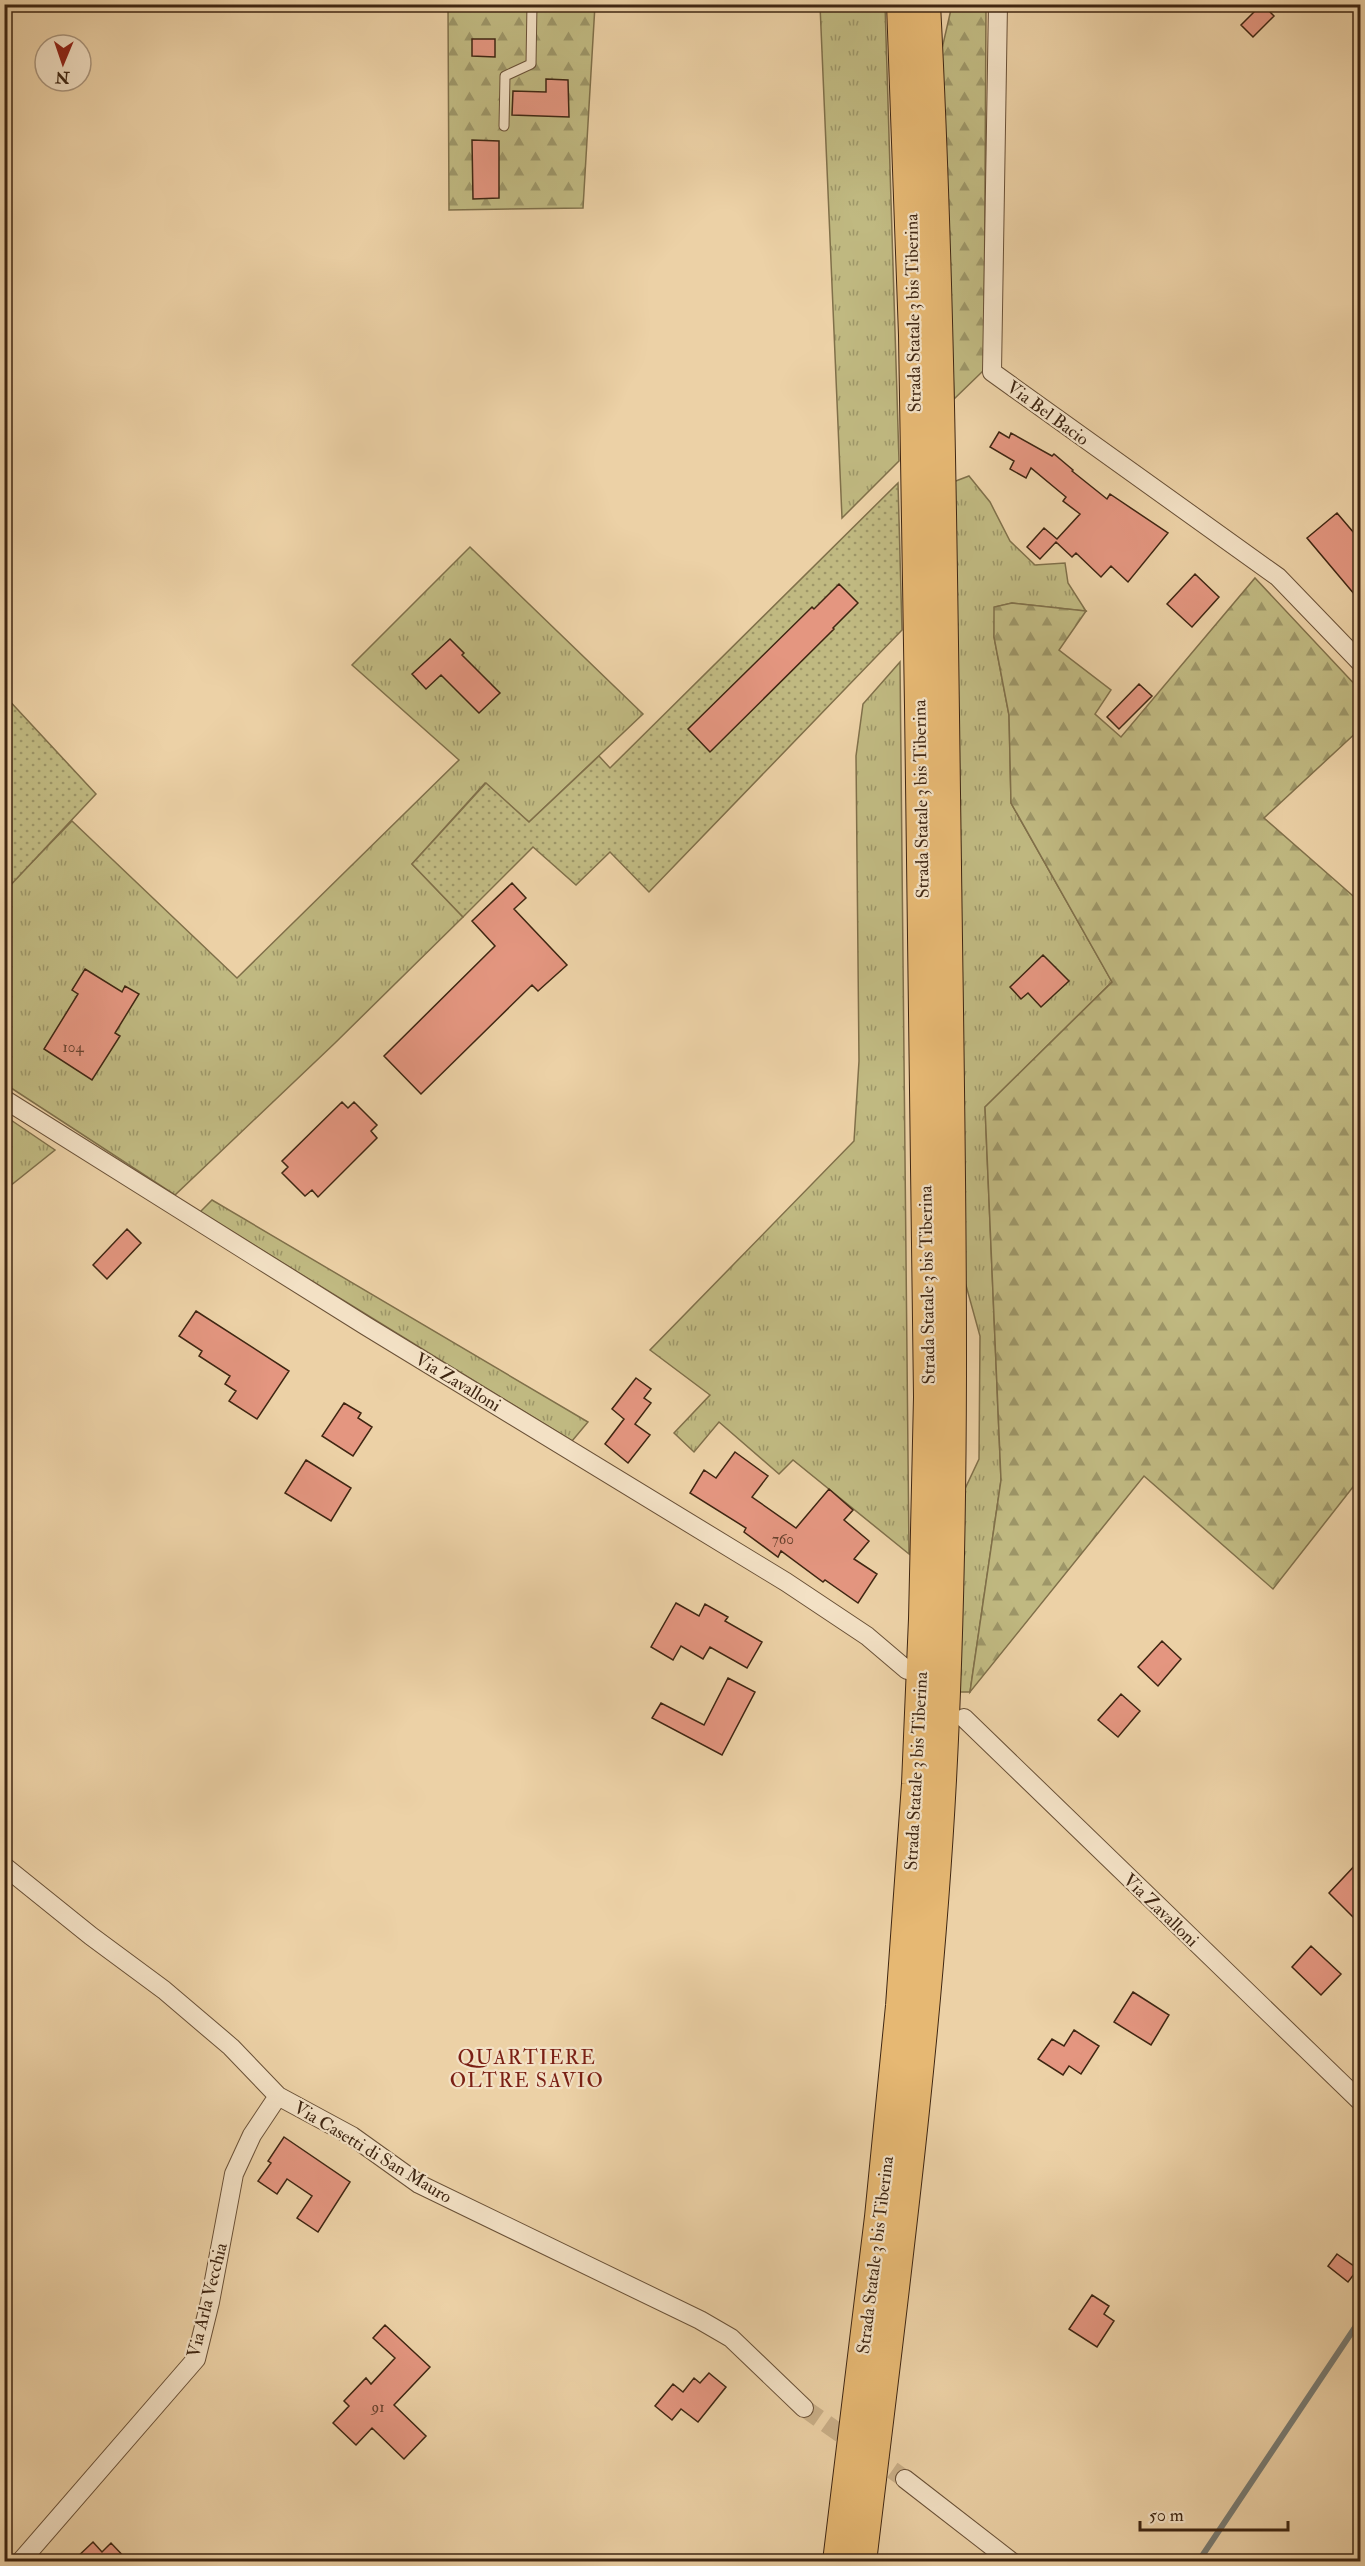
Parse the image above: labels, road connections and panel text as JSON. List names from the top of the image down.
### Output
{
  "streets": {
    "highway": ["Strada Statale 3 bis Tiberina"],
    "street": [
      "Via Bel Bacio",
      "Via Zavalloni",
      "Via Casetti di San Mauro",
      "Via Arla Vecchia"
    ]
  },
  "crossings": [
    ["Via Casetti di San Mauro", "Via Arla Vecchia"]
  ],
  "districts": ["QUARTIERE OLTRE SAVIO"],
  "house_numbers": ["104", "760", "91"],
  "scale_bar": "50 m",
  "north": "bottom"
}
